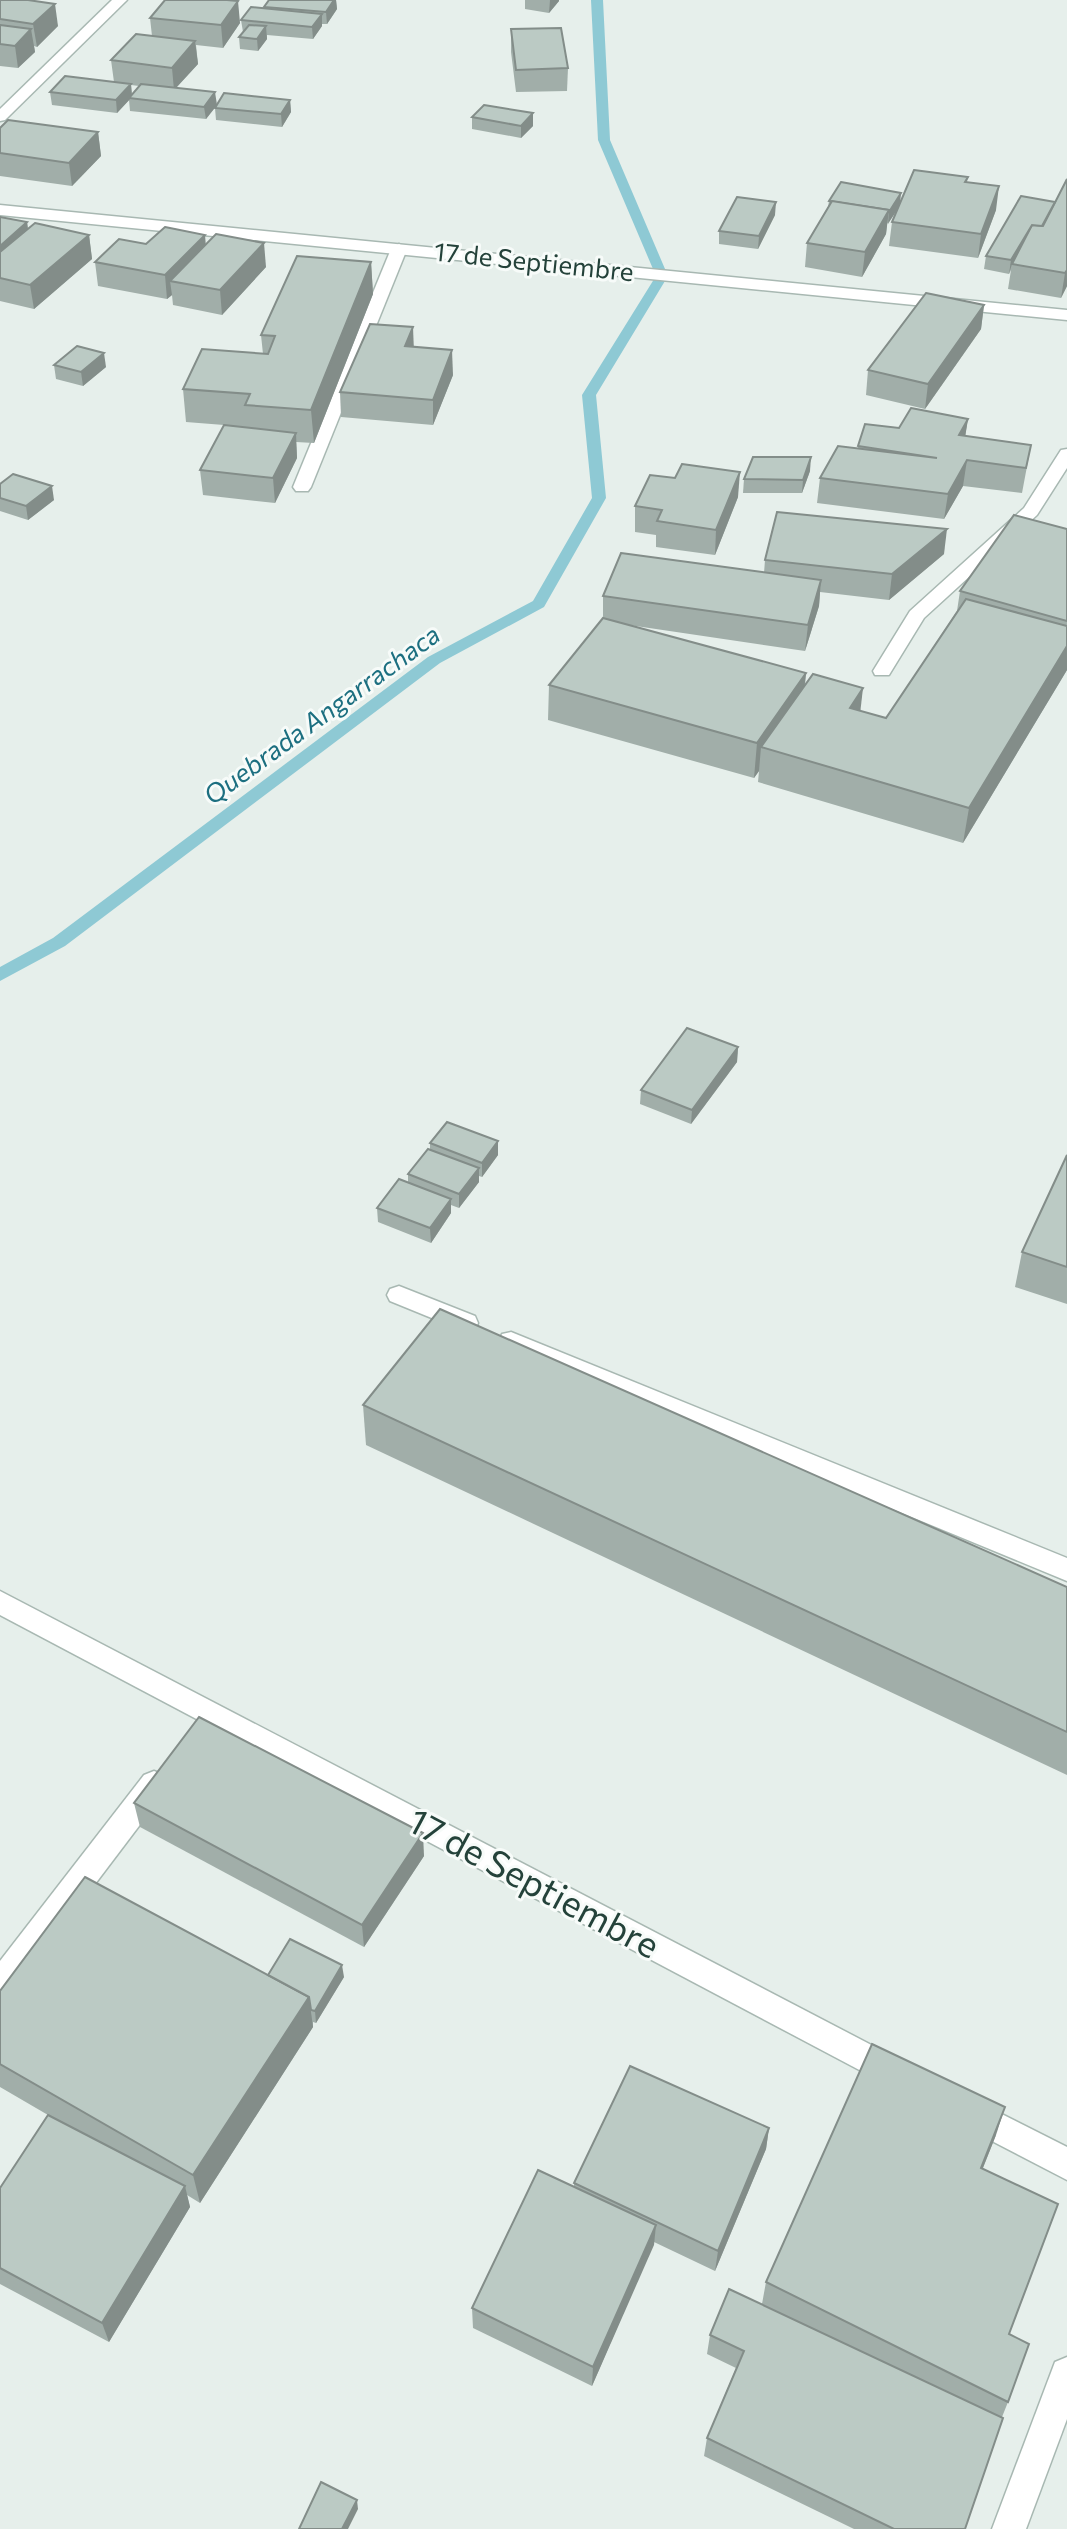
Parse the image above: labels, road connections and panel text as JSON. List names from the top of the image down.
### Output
{
  "streets": {
    "street": ["17 de Septiembre"]
  },
  "water": ["Quebrada Angarrachaca"]
}
